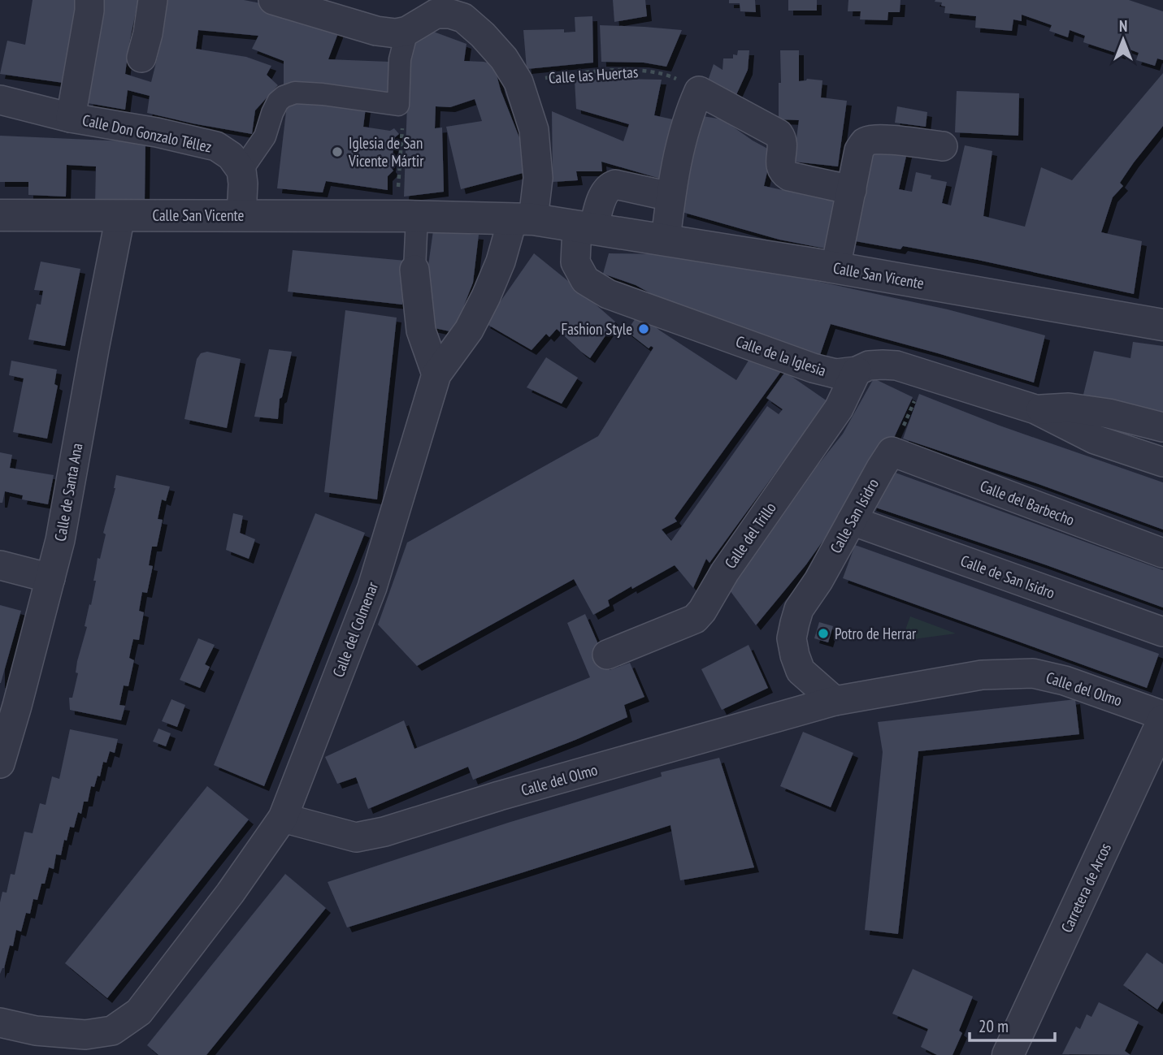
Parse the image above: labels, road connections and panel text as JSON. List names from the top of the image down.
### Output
{
  "streets": {
    "street": [
      "Calle Don Gonzalo Téllez",
      "Calle San Vicente",
      "Calle de la Iglesia",
      "Calle de Santa Ana",
      "Calle del Barbecho",
      "Calle San Isidro",
      "Calle del Trillo",
      "Calle de San Isidro",
      "Calle del Colmenar",
      "Calle del Olmo",
      "Carretera de Arcos"
    ],
    "path": ["Calle las Huertas"]
  },
  "crossings": [
    ["Calle San Vicente", "Calle de la Iglesia"],
    ["Calle San Vicente", "Calle de Santa Ana"],
    ["Calle San Vicente", "Calle del Colmenar"],
    ["Calle de la Iglesia", "Calle del Trillo"],
    ["Calle del Barbecho", "Calle San Isidro"],
    ["Calle San Isidro", "Calle de San Isidro"],
    ["Calle San Isidro", "Calle del Olmo"],
    ["Calle del Colmenar", "Calle del Olmo"]
  ],
  "places": ["Iglesia de San Vicente Mártir", "Fashion Style", "Potro de Herrar"],
  "scale_bar": "20 m",
  "north": "top"
}
